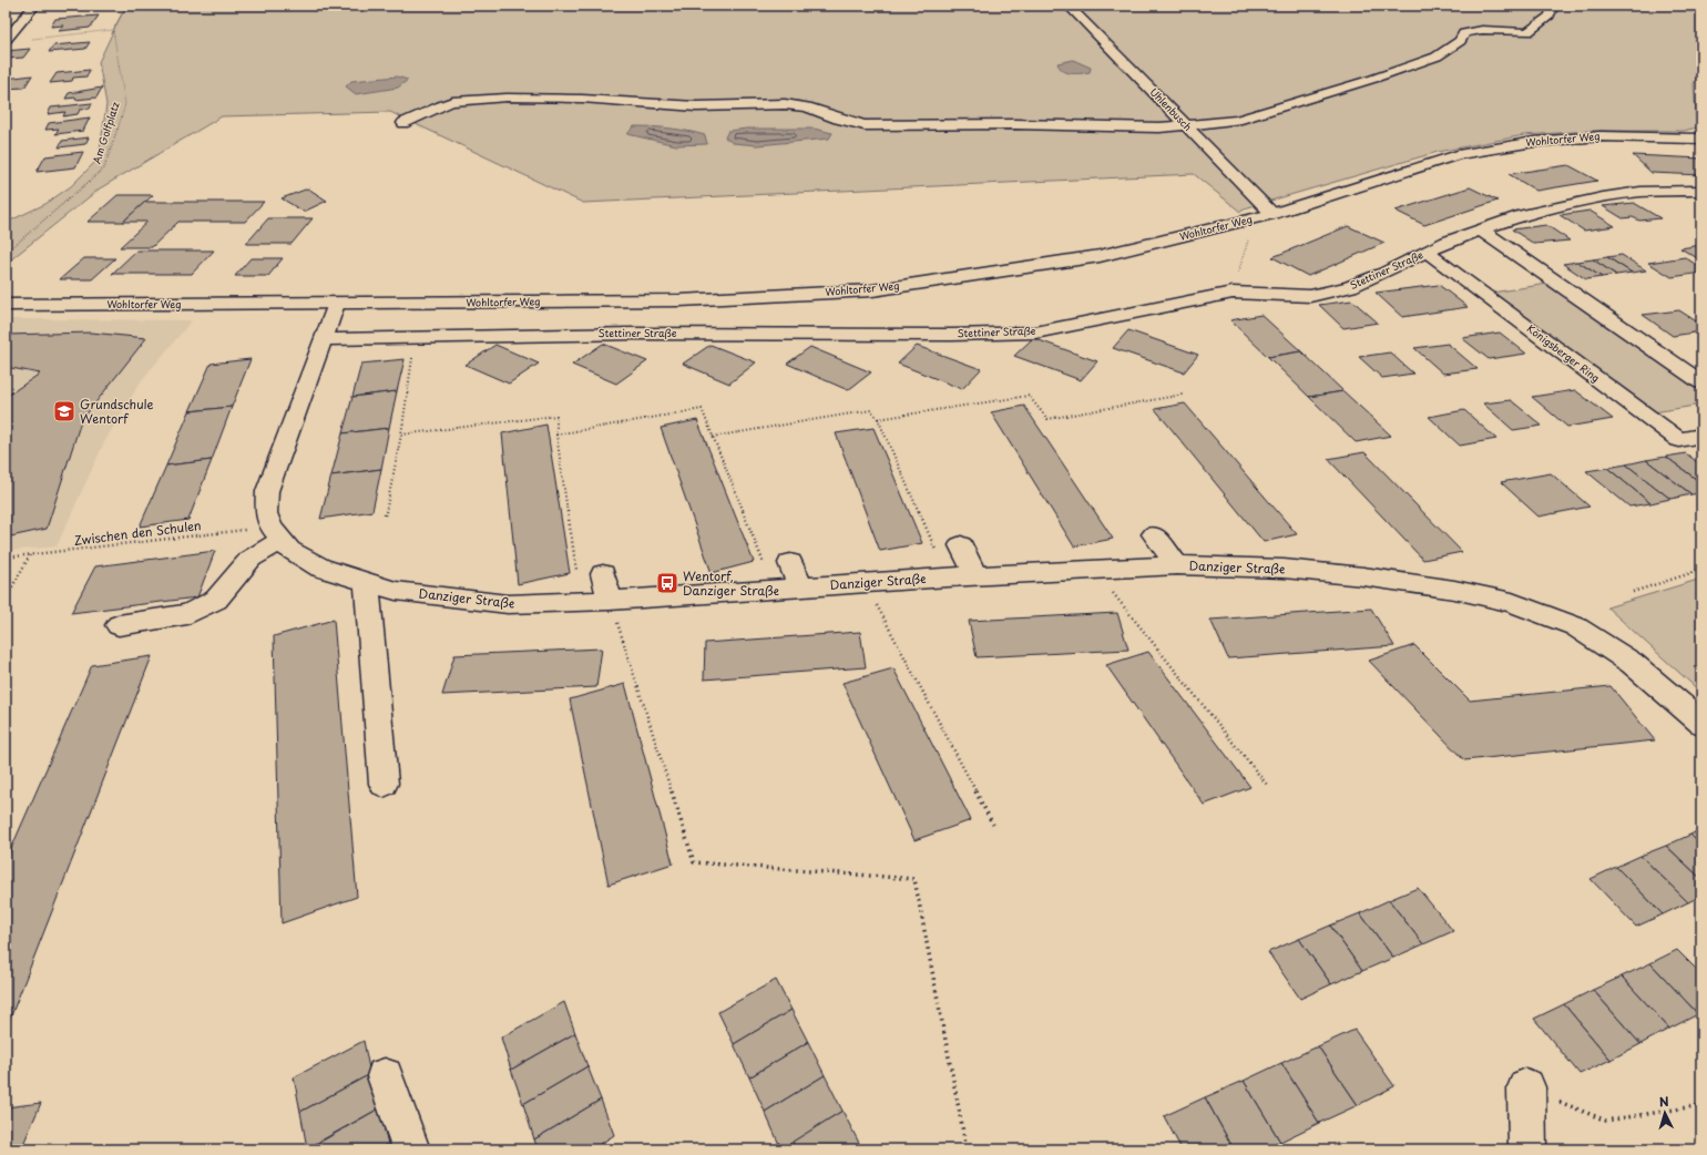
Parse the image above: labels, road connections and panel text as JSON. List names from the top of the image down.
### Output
{
  "streets": {
    "street": [
      "Uhlenbusch",
      "Wohltorfer Weg",
      "Stettiner Straße",
      "Königsberger Ring",
      "Danziger Straße"
    ],
    "path": ["Am Golfplatz", "Zwischen den Schulen"]
  },
  "crossings": [
    ["Uhlenbusch", "Wohltorfer Weg"],
    ["Stettiner Straße", "Königsberger Ring"],
    ["Zwischen den Schulen", "Danziger Straße"]
  ],
  "places": {
    "school or university": ["Grundschule Wentorf"],
    "bus stop": ["Wentorf, Danziger Straße"]
  },
  "north": "top"
}
